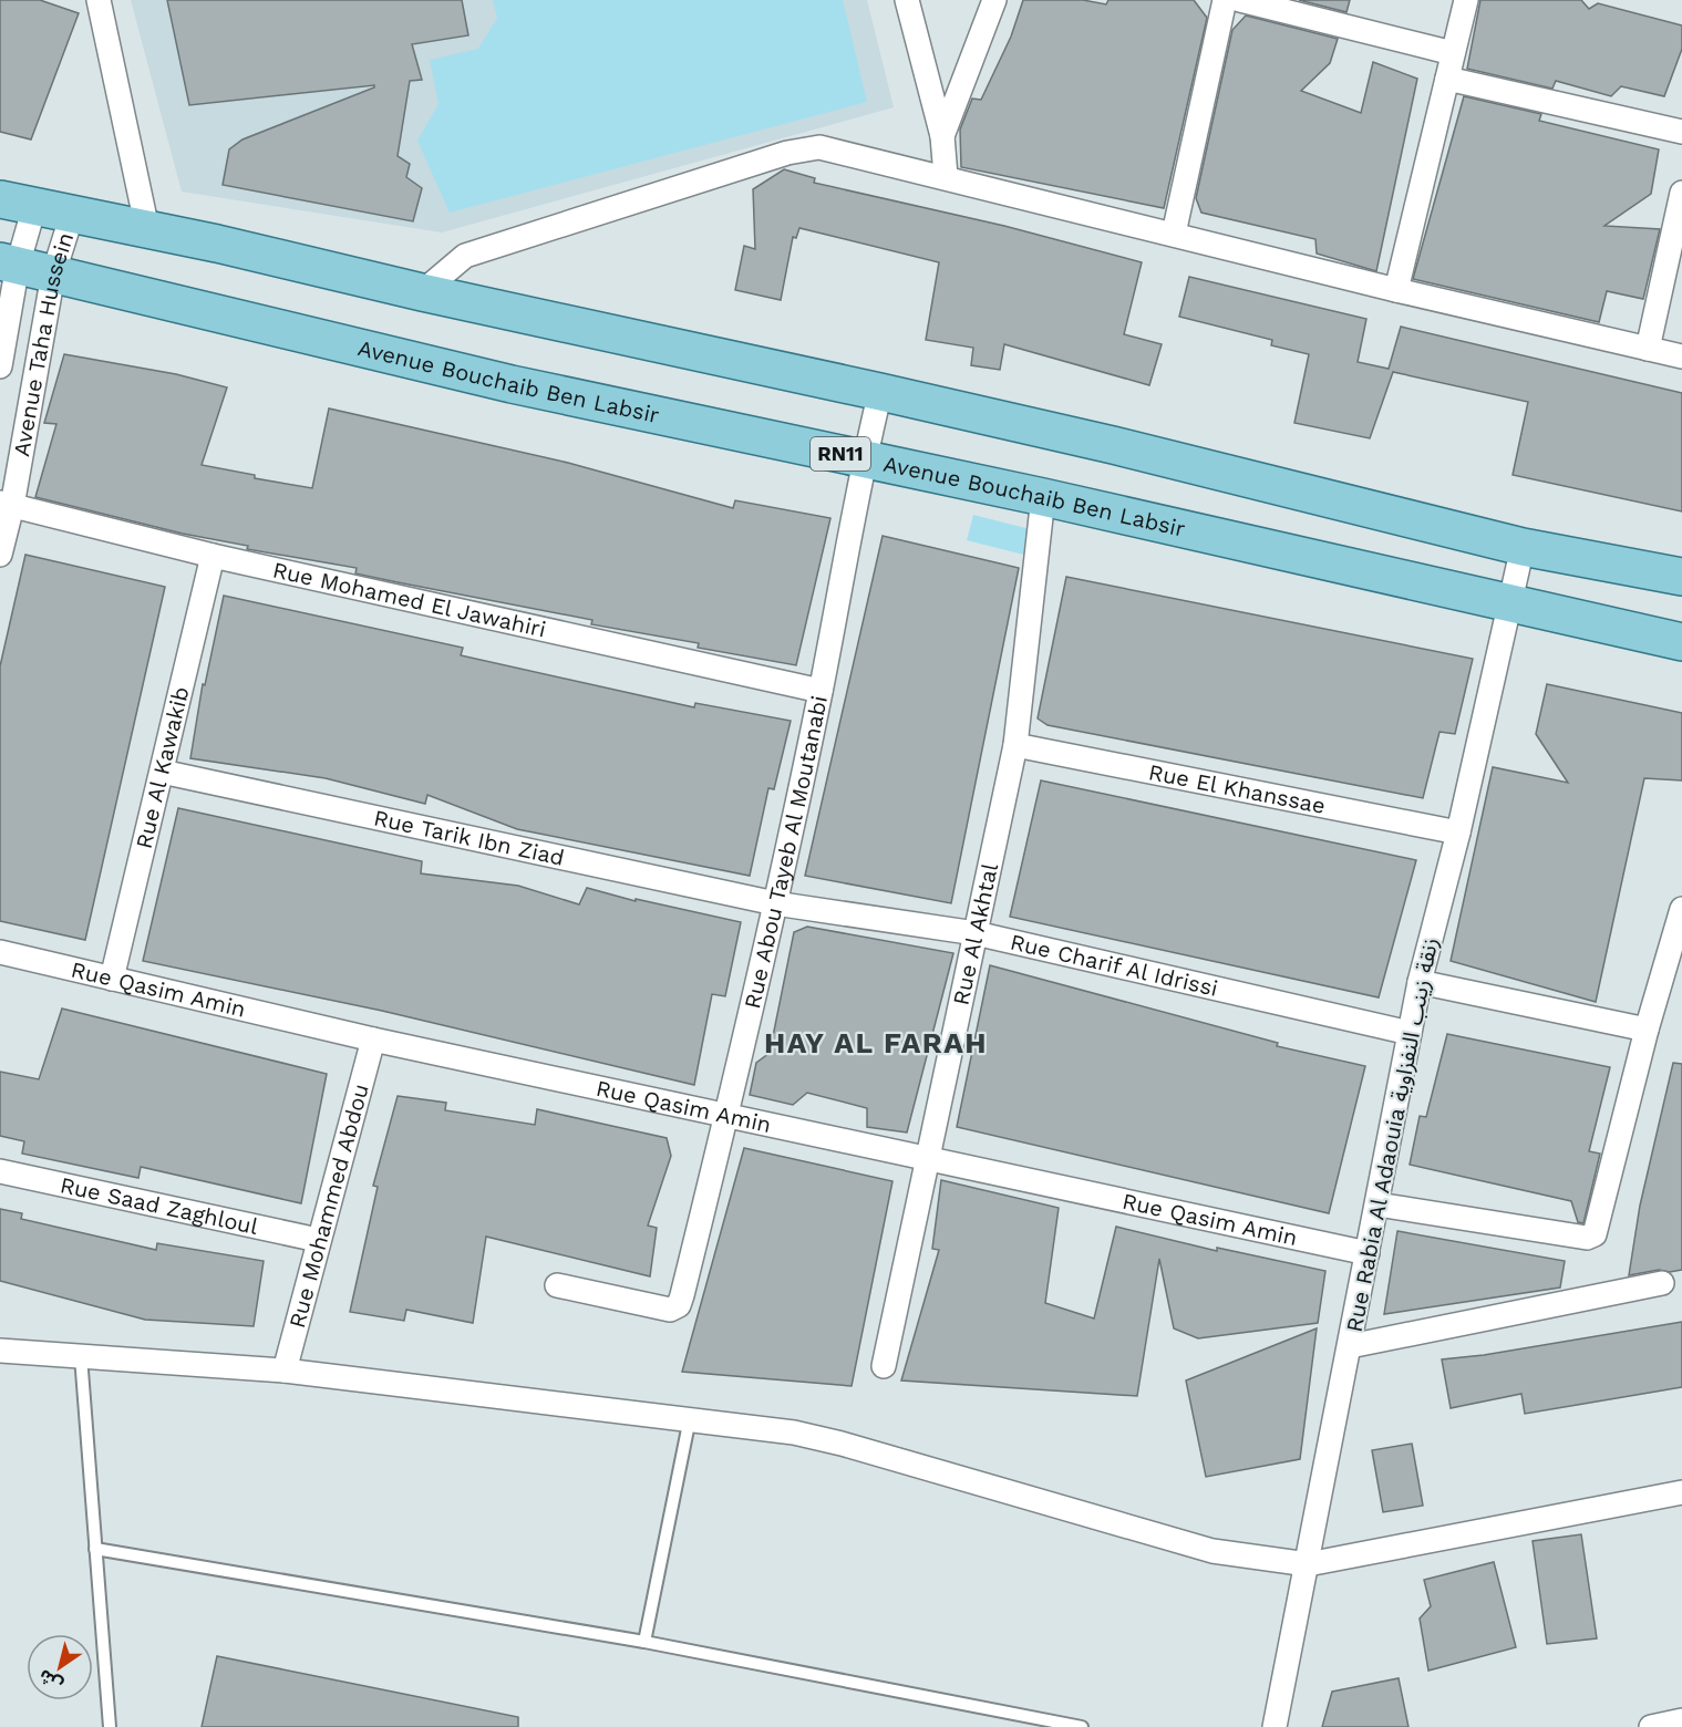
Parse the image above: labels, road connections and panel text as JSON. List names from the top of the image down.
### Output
{
  "streets": {
    "main road": ["Avenue Bouchaib Ben Labsir", "RN11"],
    "street": [
      "Avenue Taha Hussein",
      "Rue Mohamed El Jawahiri",
      "Rue Al Kawakib",
      "Rue El Khanssae",
      "Rue Tarik Ibn Ziad",
      "Rue Abou Tayeb Al Moutanabi",
      "Rue Al Akhtal",
      "Rue Charif Al Idrissi",
      "Rue Qasim Amin",
      "Rue Rabia Al Adaouia زنقة زينب النفزاوية",
      "Rue Mohammed Abdou",
      "Rue Saad Zaghloul"
    ]
  },
  "crossings": [
    ["Avenue Taha Hussein", "Avenue Bouchaib Ben Labsir"],
    ["Avenue Taha Hussein", "Rue Mohamed El Jawahiri"],
    ["Avenue Bouchaib Ben Labsir", "Rue Abou Tayeb Al Moutanabi"],
    ["Avenue Bouchaib Ben Labsir", "Rue Al Akhtal"],
    ["Avenue Bouchaib Ben Labsir", "Rue Rabia Al Adaouia زنقة زينب النفزاوية"],
    ["Rue Mohamed El Jawahiri", "Rue Al Kawakib"],
    ["Rue Mohamed El Jawahiri", "Rue Abou Tayeb Al Moutanabi"],
    ["Rue Al Kawakib", "Rue Tarik Ibn Ziad"],
    ["Rue Al Kawakib", "Rue Qasim Amin"],
    ["Rue El Khanssae", "Rue Al Akhtal"],
    ["Rue El Khanssae", "Rue Rabia Al Adaouia زنقة زينب النفزاوية"],
    ["Rue Tarik Ibn Ziad", "Rue Abou Tayeb Al Moutanabi"],
    ["Rue Tarik Ibn Ziad", "Rue Charif Al Idrissi"],
    ["Rue Abou Tayeb Al Moutanabi", "Rue Charif Al Idrissi"],
    ["Rue Abou Tayeb Al Moutanabi", "Rue Qasim Amin"],
    ["Rue Al Akhtal", "Rue Charif Al Idrissi"],
    ["Rue Al Akhtal", "Rue Qasim Amin"],
    ["Rue Charif Al Idrissi", "Rue Rabia Al Adaouia زنقة زينب النفزاوية"],
    ["Rue Qasim Amin", "Rue Rabia Al Adaouia زنقة زينب النفزاوية"],
    ["Rue Qasim Amin", "Rue Mohammed Abdou"],
    ["Rue Mohammed Abdou", "Rue Saad Zaghloul"]
  ],
  "districts": ["HAY AL FARAH"],
  "north": "bottom left"
}
